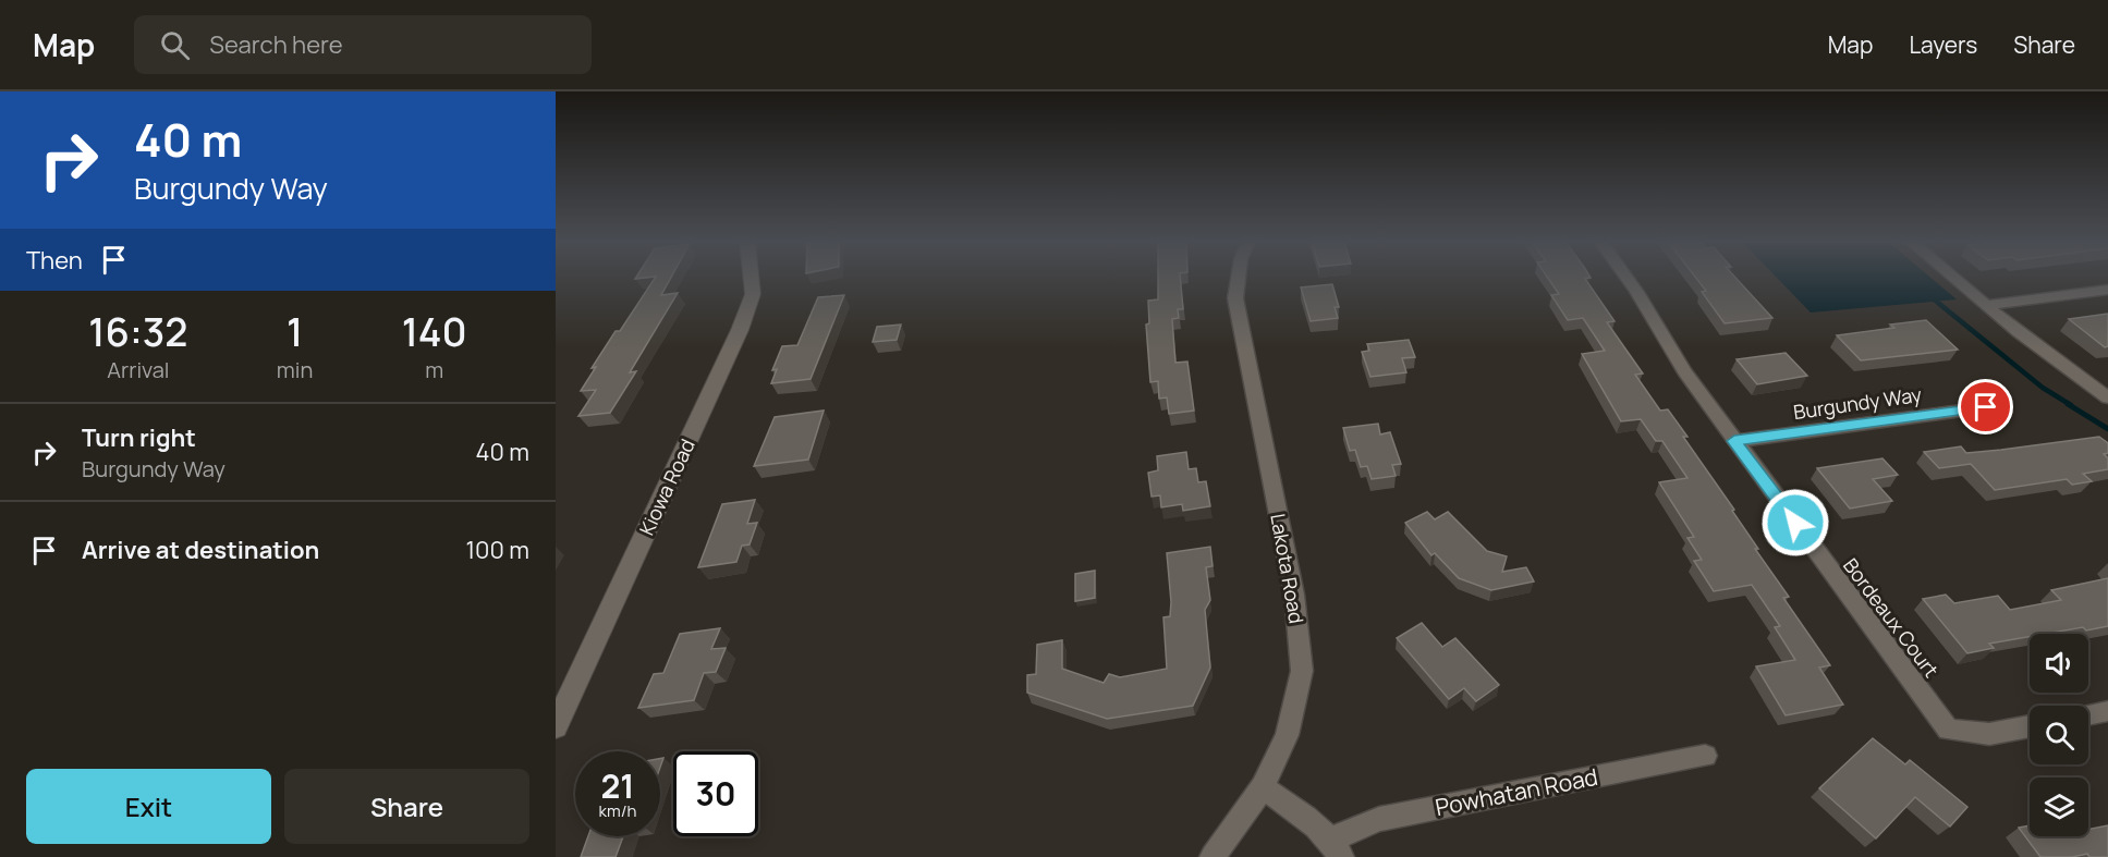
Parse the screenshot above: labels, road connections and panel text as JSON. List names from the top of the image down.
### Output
{
  "streets": {
    "street": [
      "Burgundy Way",
      "Kiowa Road",
      "Lakota Road",
      "Bordeaux Court",
      "Powhatan Road"
    ]
  },
  "crossings": [
    ["Burgundy Way", "Bordeaux Court"]
  ],
  "page": {
    "header": "Map",
    "search": "Search here",
    "nav": ["Map", "Layers", "Share"],
    "turn": ["40 m", "Burgundy Way"],
    "then": "Then",
    "eta": [
      "16:32",
      "Arrival",
      "1",
      "min",
      "140",
      "m"
    ],
    "list": [
      {
        "name": "Turn right",
        "note": "Burgundy Way",
        "value": "40 m"
      },
      {
        "name": "Arrive at destination",
        "value": "100 m"
      }
    ],
    "speed": "21 km/h",
    "limit": "30",
    "buttons": ["Exit", "Share"]
  }
}
